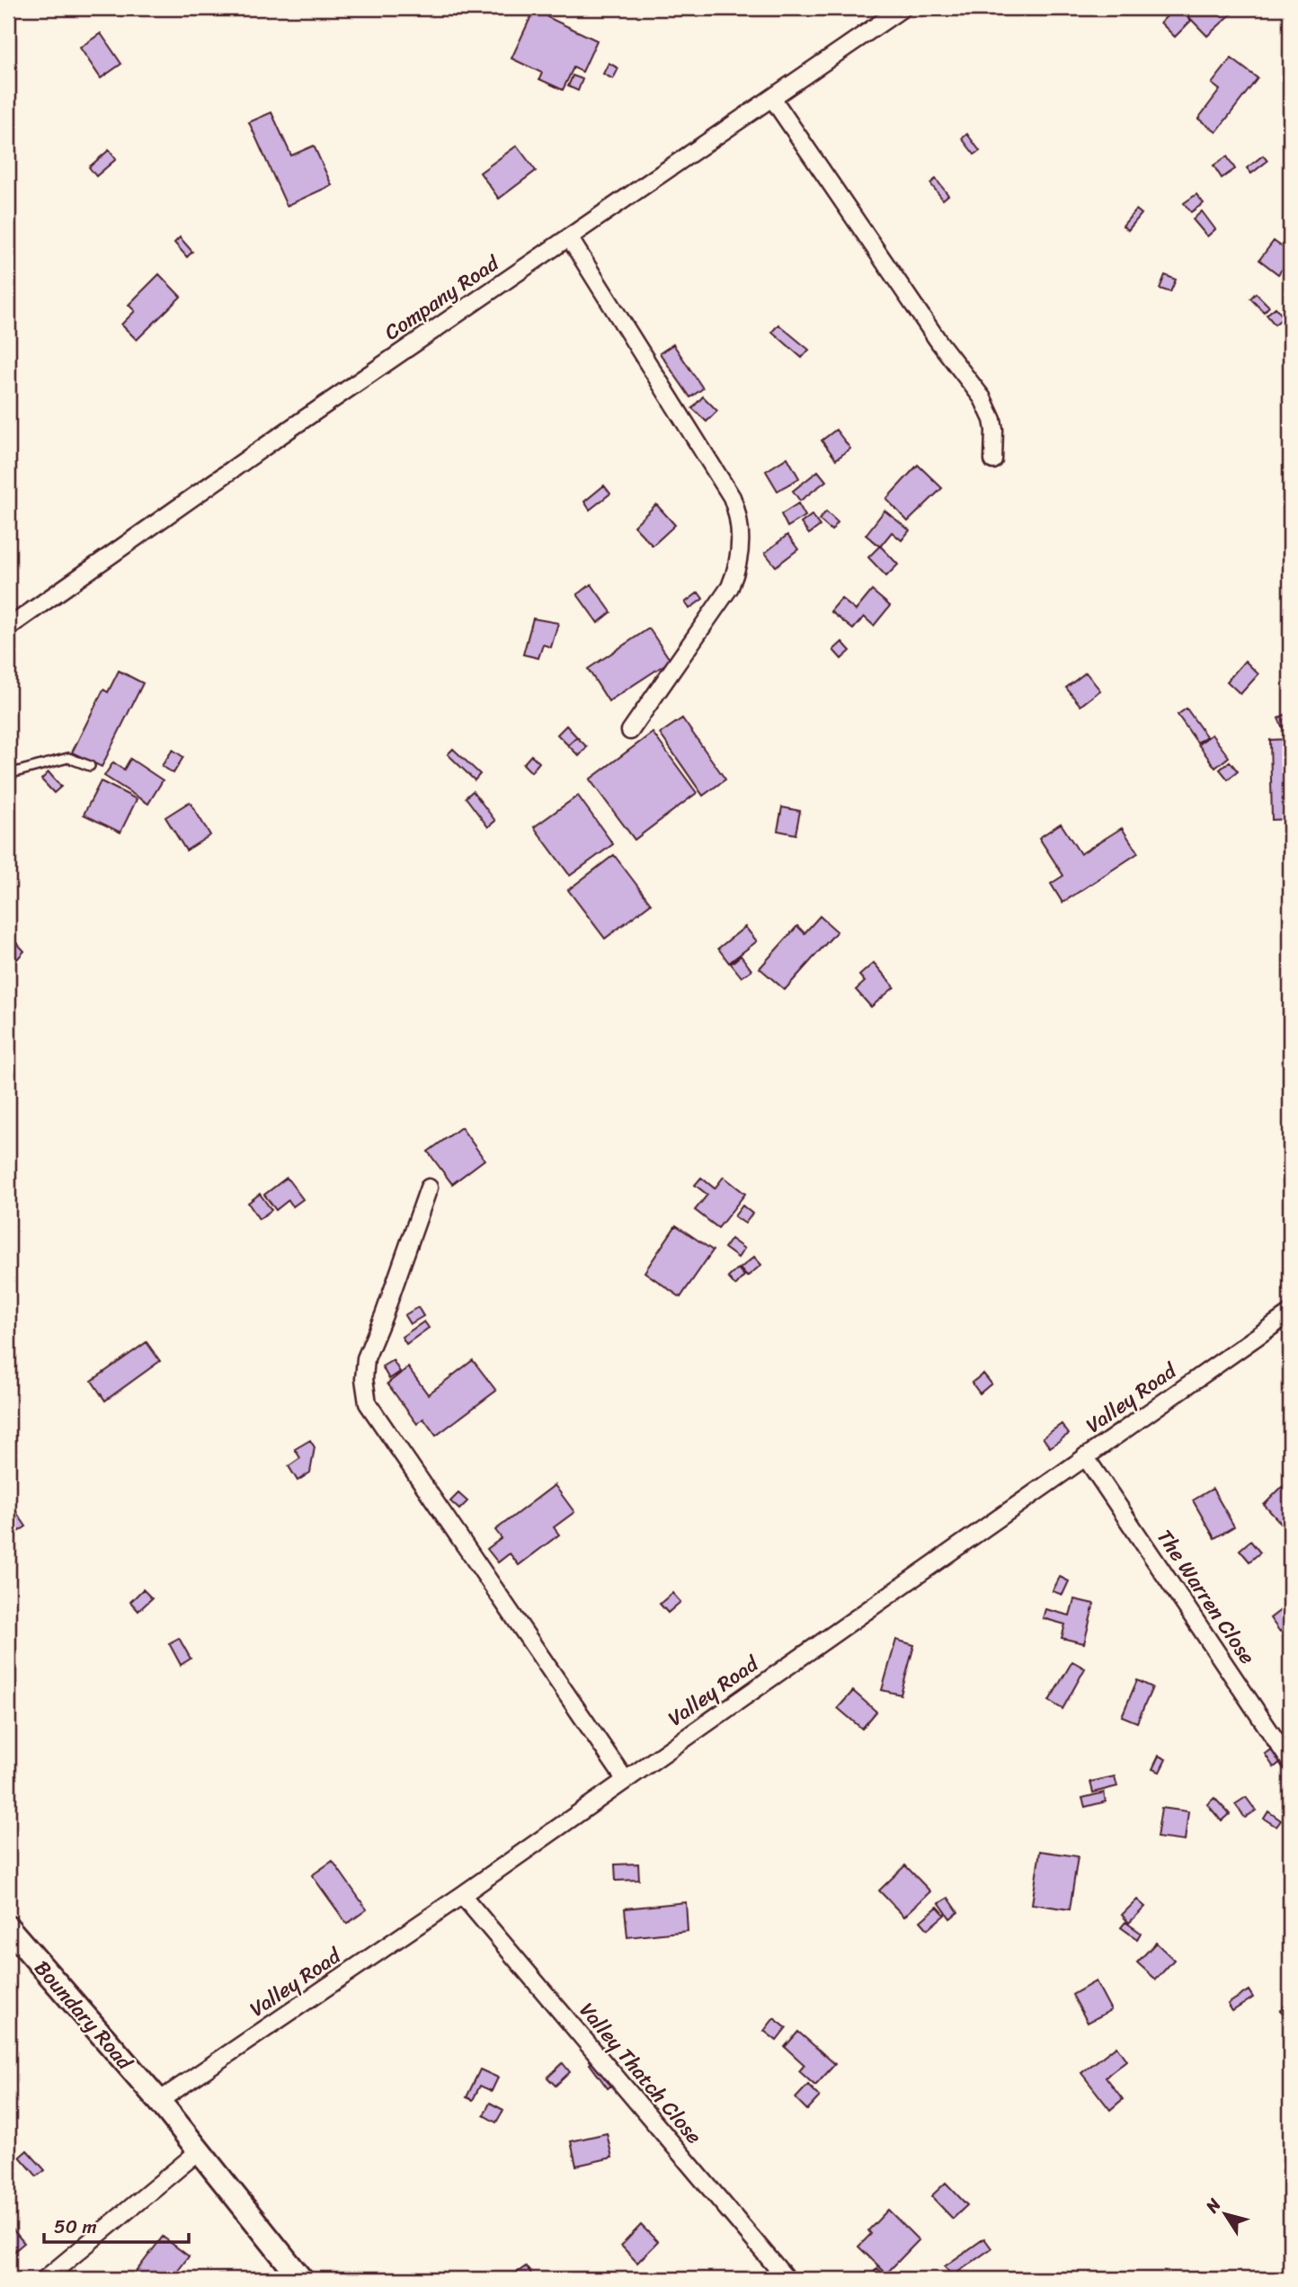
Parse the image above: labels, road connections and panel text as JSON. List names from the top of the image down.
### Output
{
  "streets": {
    "main road": ["Boundary Road"],
    "street": [
      "Company Road",
      "Valley Road",
      "The Warren Close",
      "Valley Thatch Close"
    ]
  },
  "crossings": [
    ["Valley Road", "The Warren Close"],
    ["Valley Road", "Boundary Road"],
    ["Valley Road", "Valley Thatch Close"]
  ],
  "scale_bar": "50 m",
  "north": "top left"
}
